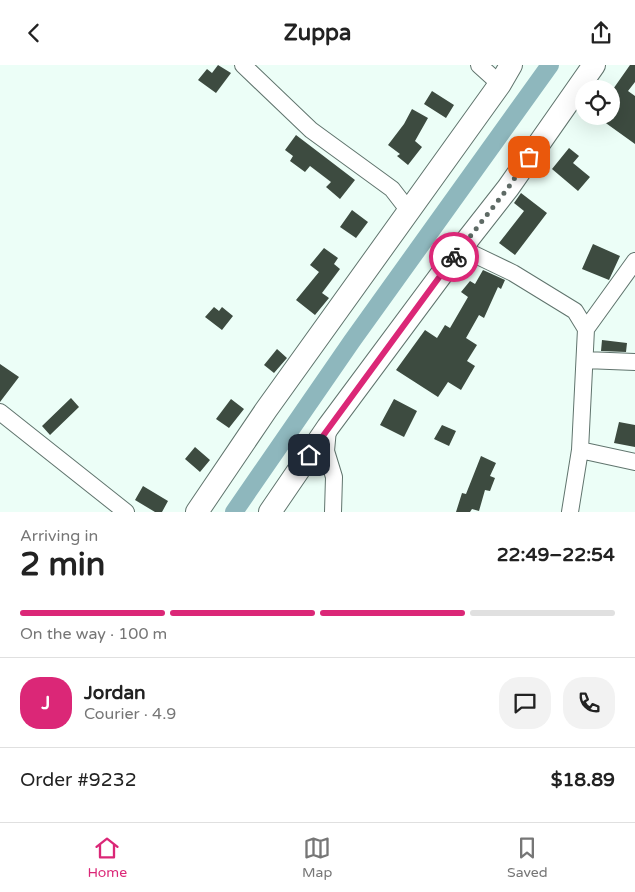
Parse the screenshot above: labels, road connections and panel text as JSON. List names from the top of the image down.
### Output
{
  "page": {
    "header": "Zuppa",
    "heading": ["2 min", "Arriving in", "22:49–22:54"],
    "panel": [
      "Jordan",
      "Courier · 4.9",
      "Order #9232",
      "$18.89"
    ],
    "bar": "On the way · 100 m",
    "round": "J",
    "tabs": ["Home", "Map", "Saved"]
  }
}
